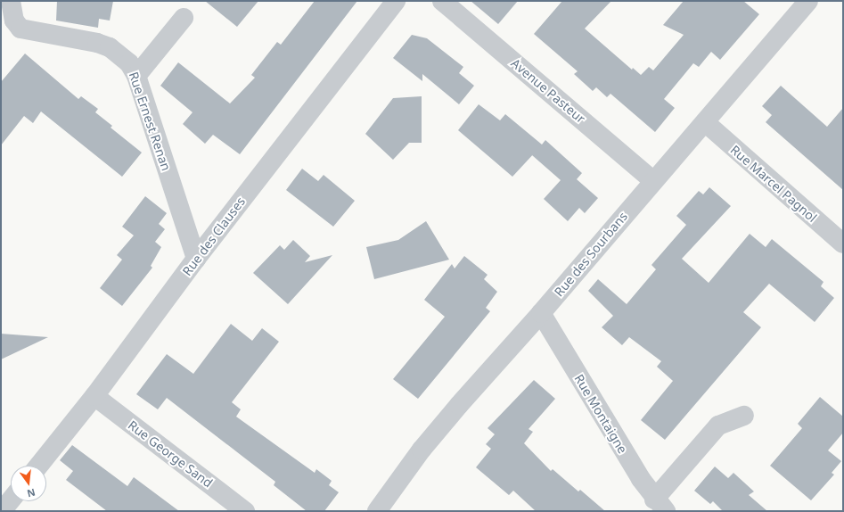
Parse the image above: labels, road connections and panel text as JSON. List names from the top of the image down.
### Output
{
  "streets": {
    "street": [
      "Avenue Pasteur",
      "Rue Ernest Renan",
      "Rue Marcel Pagnol",
      "Rue des Clauses",
      "Rue des Sourbans",
      "Rue Montaigne",
      "Rue George Sand"
    ]
  },
  "crossings": [
    ["Avenue Pasteur", "Rue des Sourbans"],
    ["Rue Ernest Renan", "Rue des Clauses"],
    ["Rue Marcel Pagnol", "Rue des Sourbans"],
    ["Rue des Clauses", "Rue George Sand"],
    ["Rue des Sourbans", "Rue Montaigne"]
  ],
  "north": "bottom"
}
